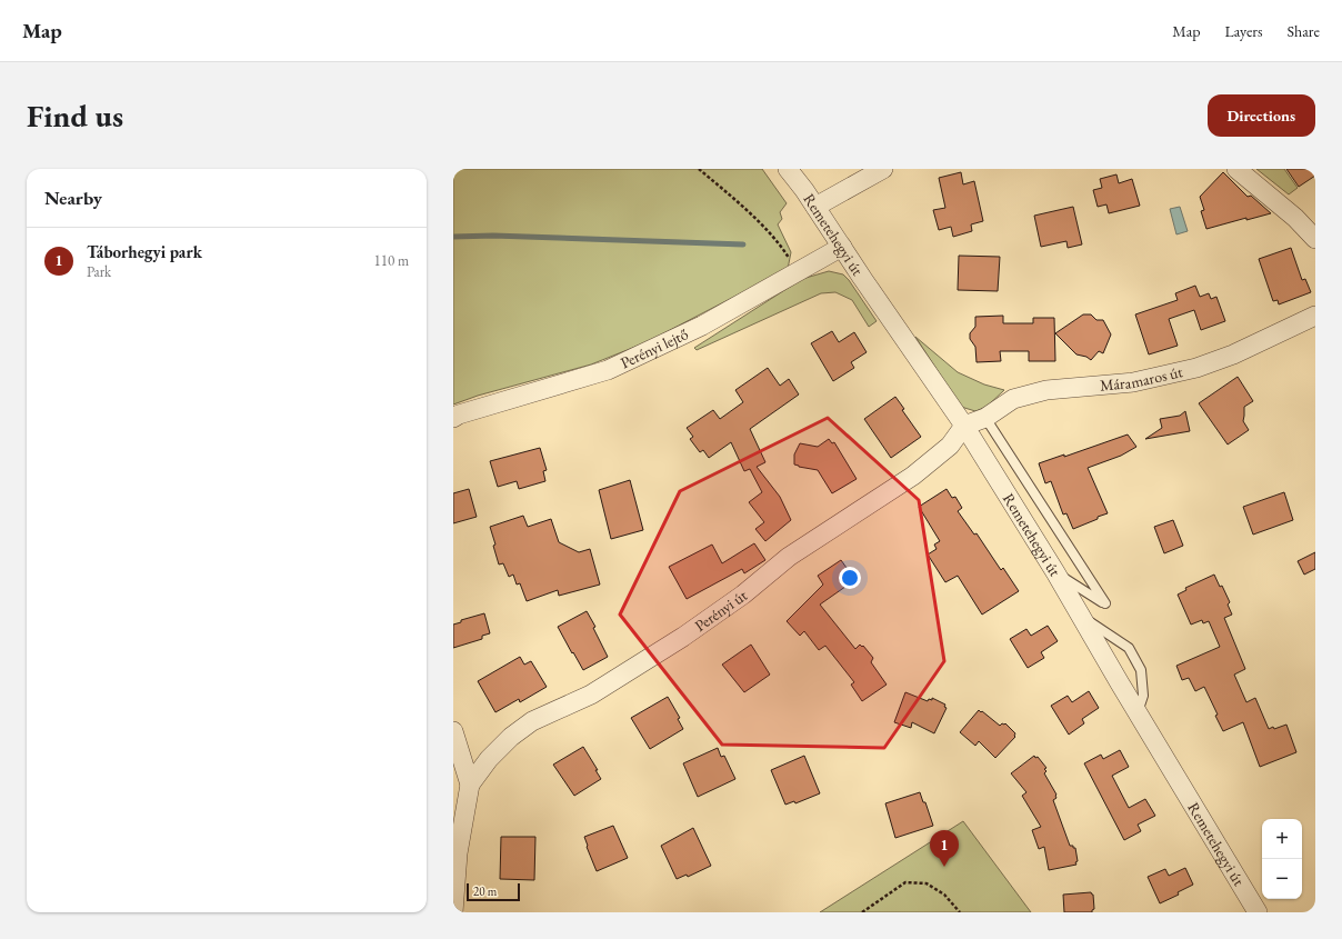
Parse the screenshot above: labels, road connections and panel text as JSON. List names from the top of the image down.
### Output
{
  "streets": {
    "street": [
      "Remetehegyi út",
      "Perényi lejtő",
      "Máramaros út",
      "Perényi út"
    ]
  },
  "crossings": [
    ["Remetehegyi út", "Perényi lejtő"],
    ["Remetehegyi út", "Máramaros út"],
    ["Remetehegyi út", "Perényi út"],
    ["Máramaros út", "Perényi út"]
  ],
  "scale_bar": "20 m",
  "page": {
    "header": "Map",
    "nav": ["Map", "Layers", "Share"],
    "buttons": "Directions",
    "title": "Find us",
    "heading": "Nearby",
    "list": [
      {
        "mark": "1",
        "name": "Táborhegyi park",
        "note": "Park",
        "value": "110 m"
      }
    ],
    "map_buttons": ["+", "−"],
    "pins": "1",
    "scale": "20 m"
  }
}
